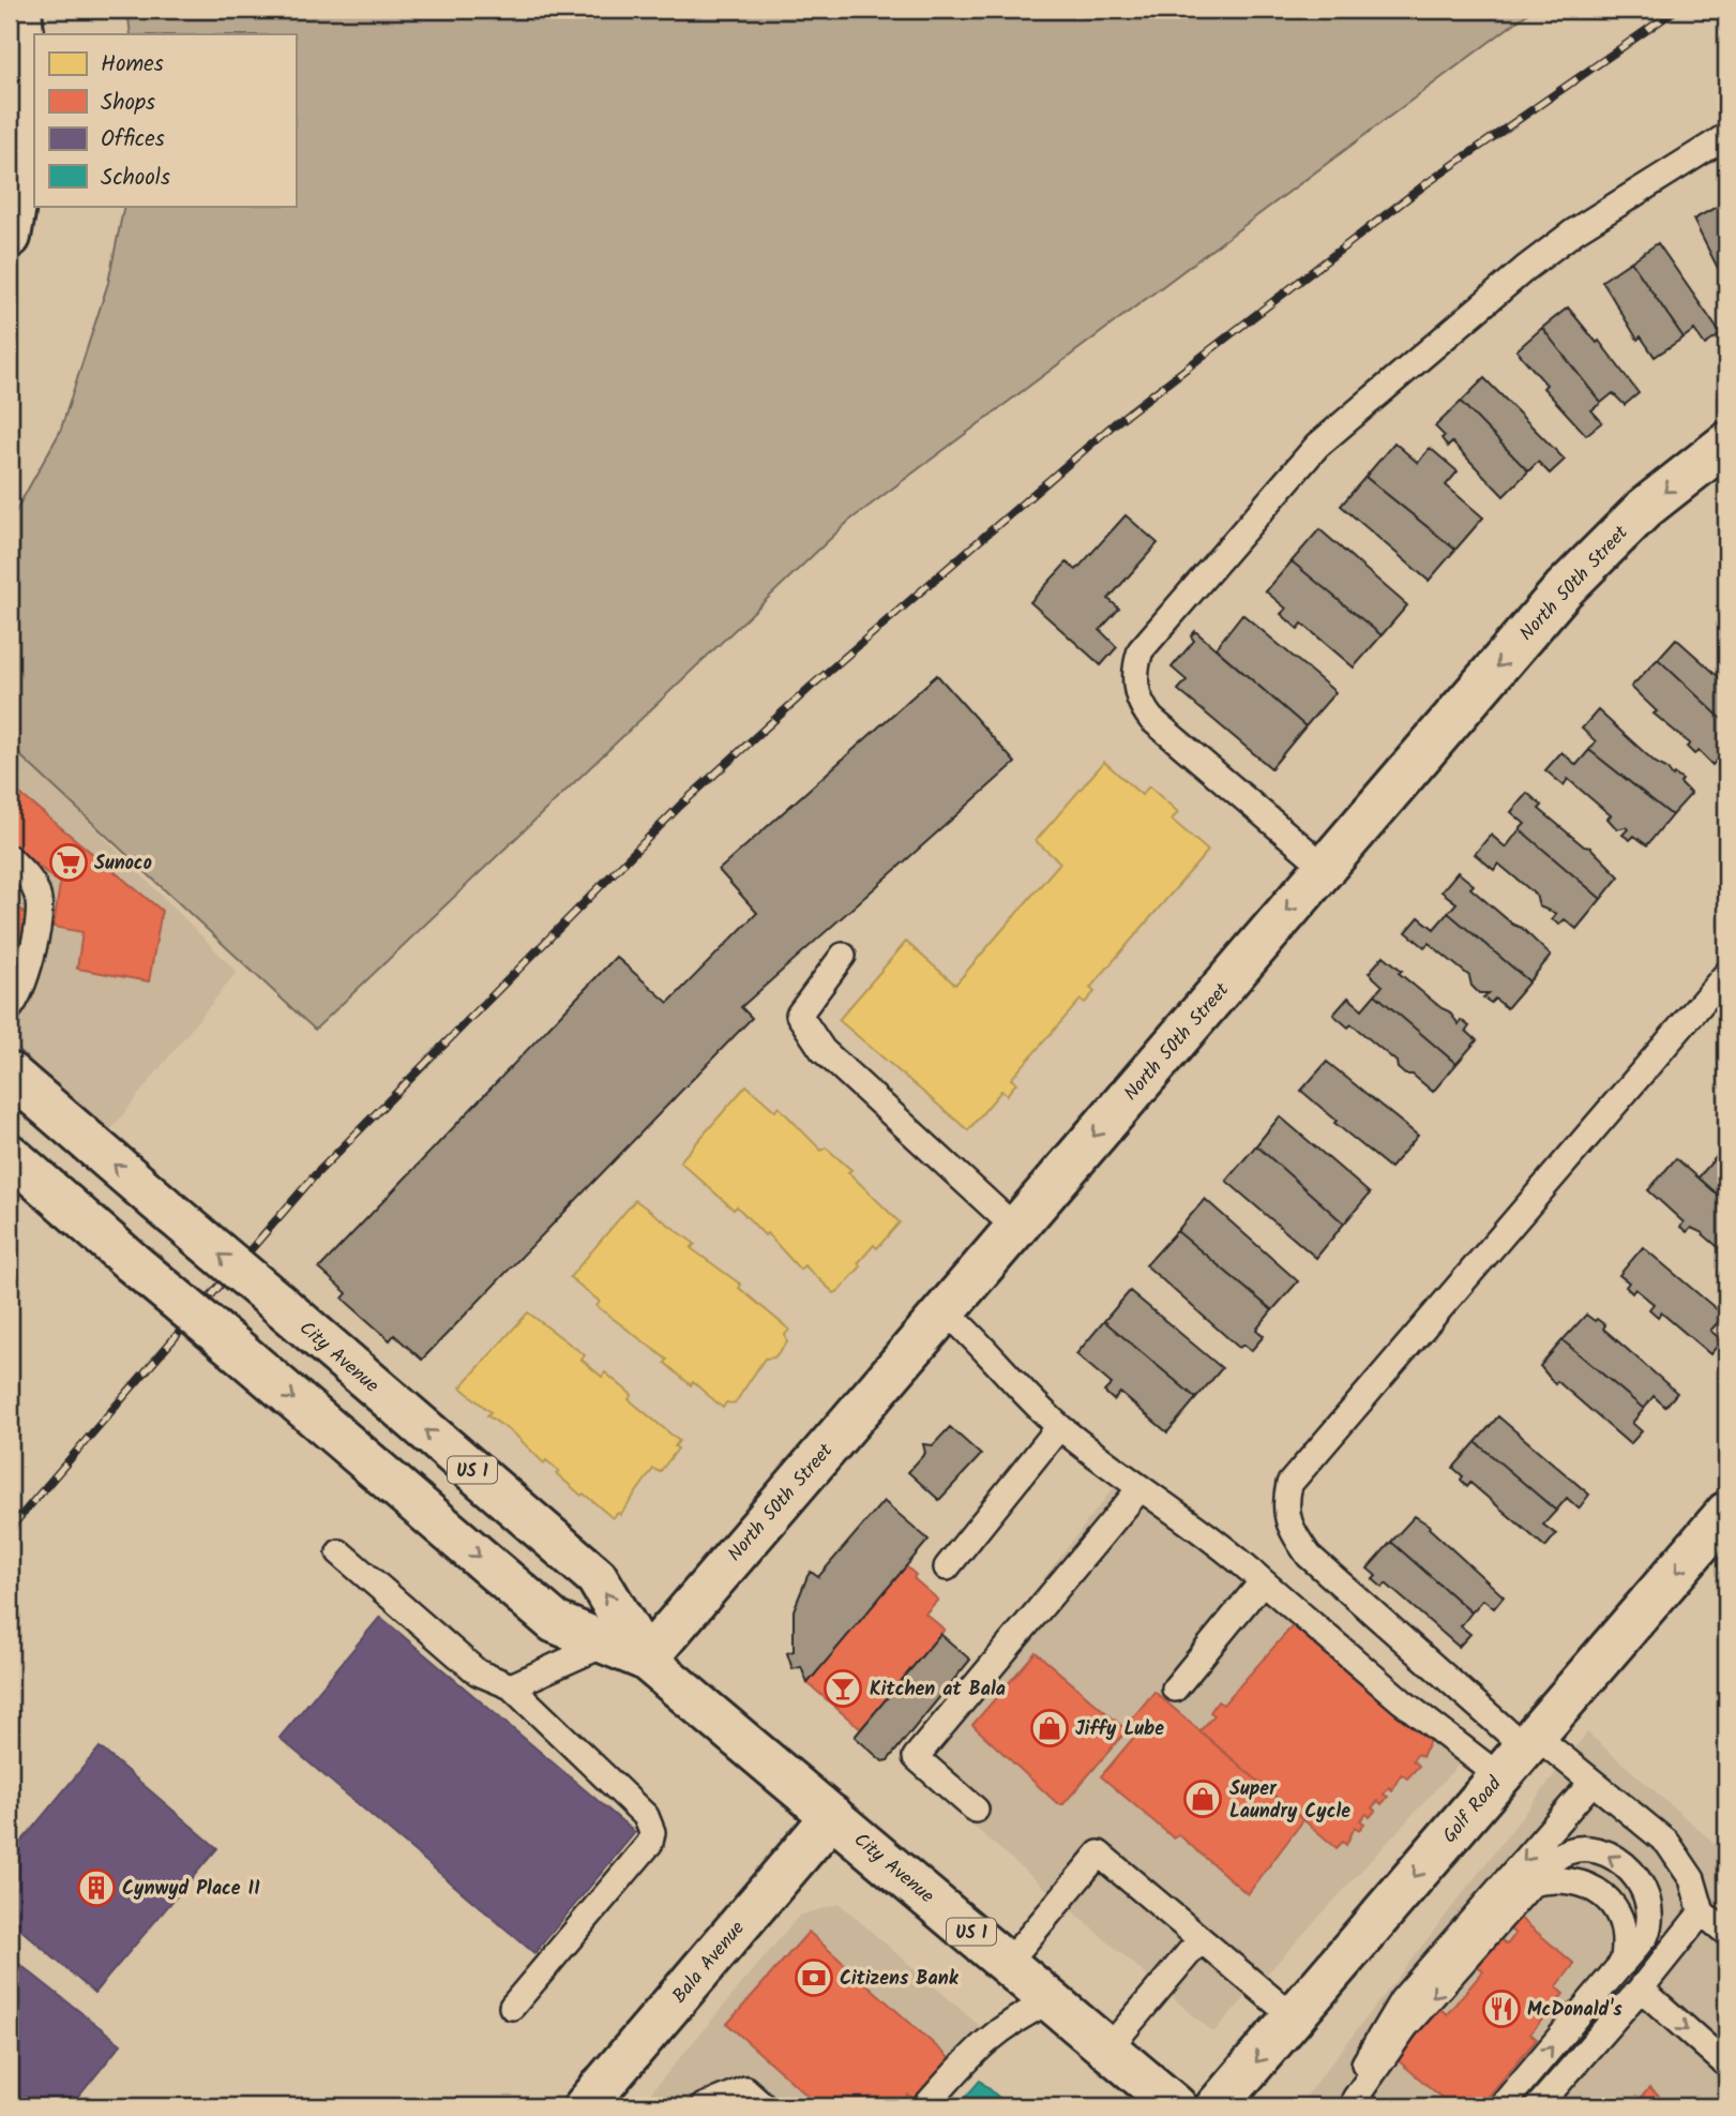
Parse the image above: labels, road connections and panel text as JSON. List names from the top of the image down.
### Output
{
  "streets": {
    "main road": [
      "North 50th Street",
      "City Avenue",
      "US 1",
      "Golf Road",
      "Bala Avenue"
    ]
  },
  "crossings": [
    ["North 50th Street", "City Avenue"],
    ["City Avenue", "Bala Avenue"]
  ],
  "one_way": ["North 50th Street", "Golf Road"],
  "places": {
    "supermarket": ["Sunoco"],
    "bar": ["Kitchen at Bala"],
    "shop": ["Jiffy Lube", "Super Laundry Cycle"],
    "building": ["Cynwyd Place II"],
    "bank": ["Citizens Bank"],
    "restaurant": ["McDonald's"]
  },
  "legend": [
    "Homes",
    "Shops",
    "Offices",
    "Schools"
  ]
}
